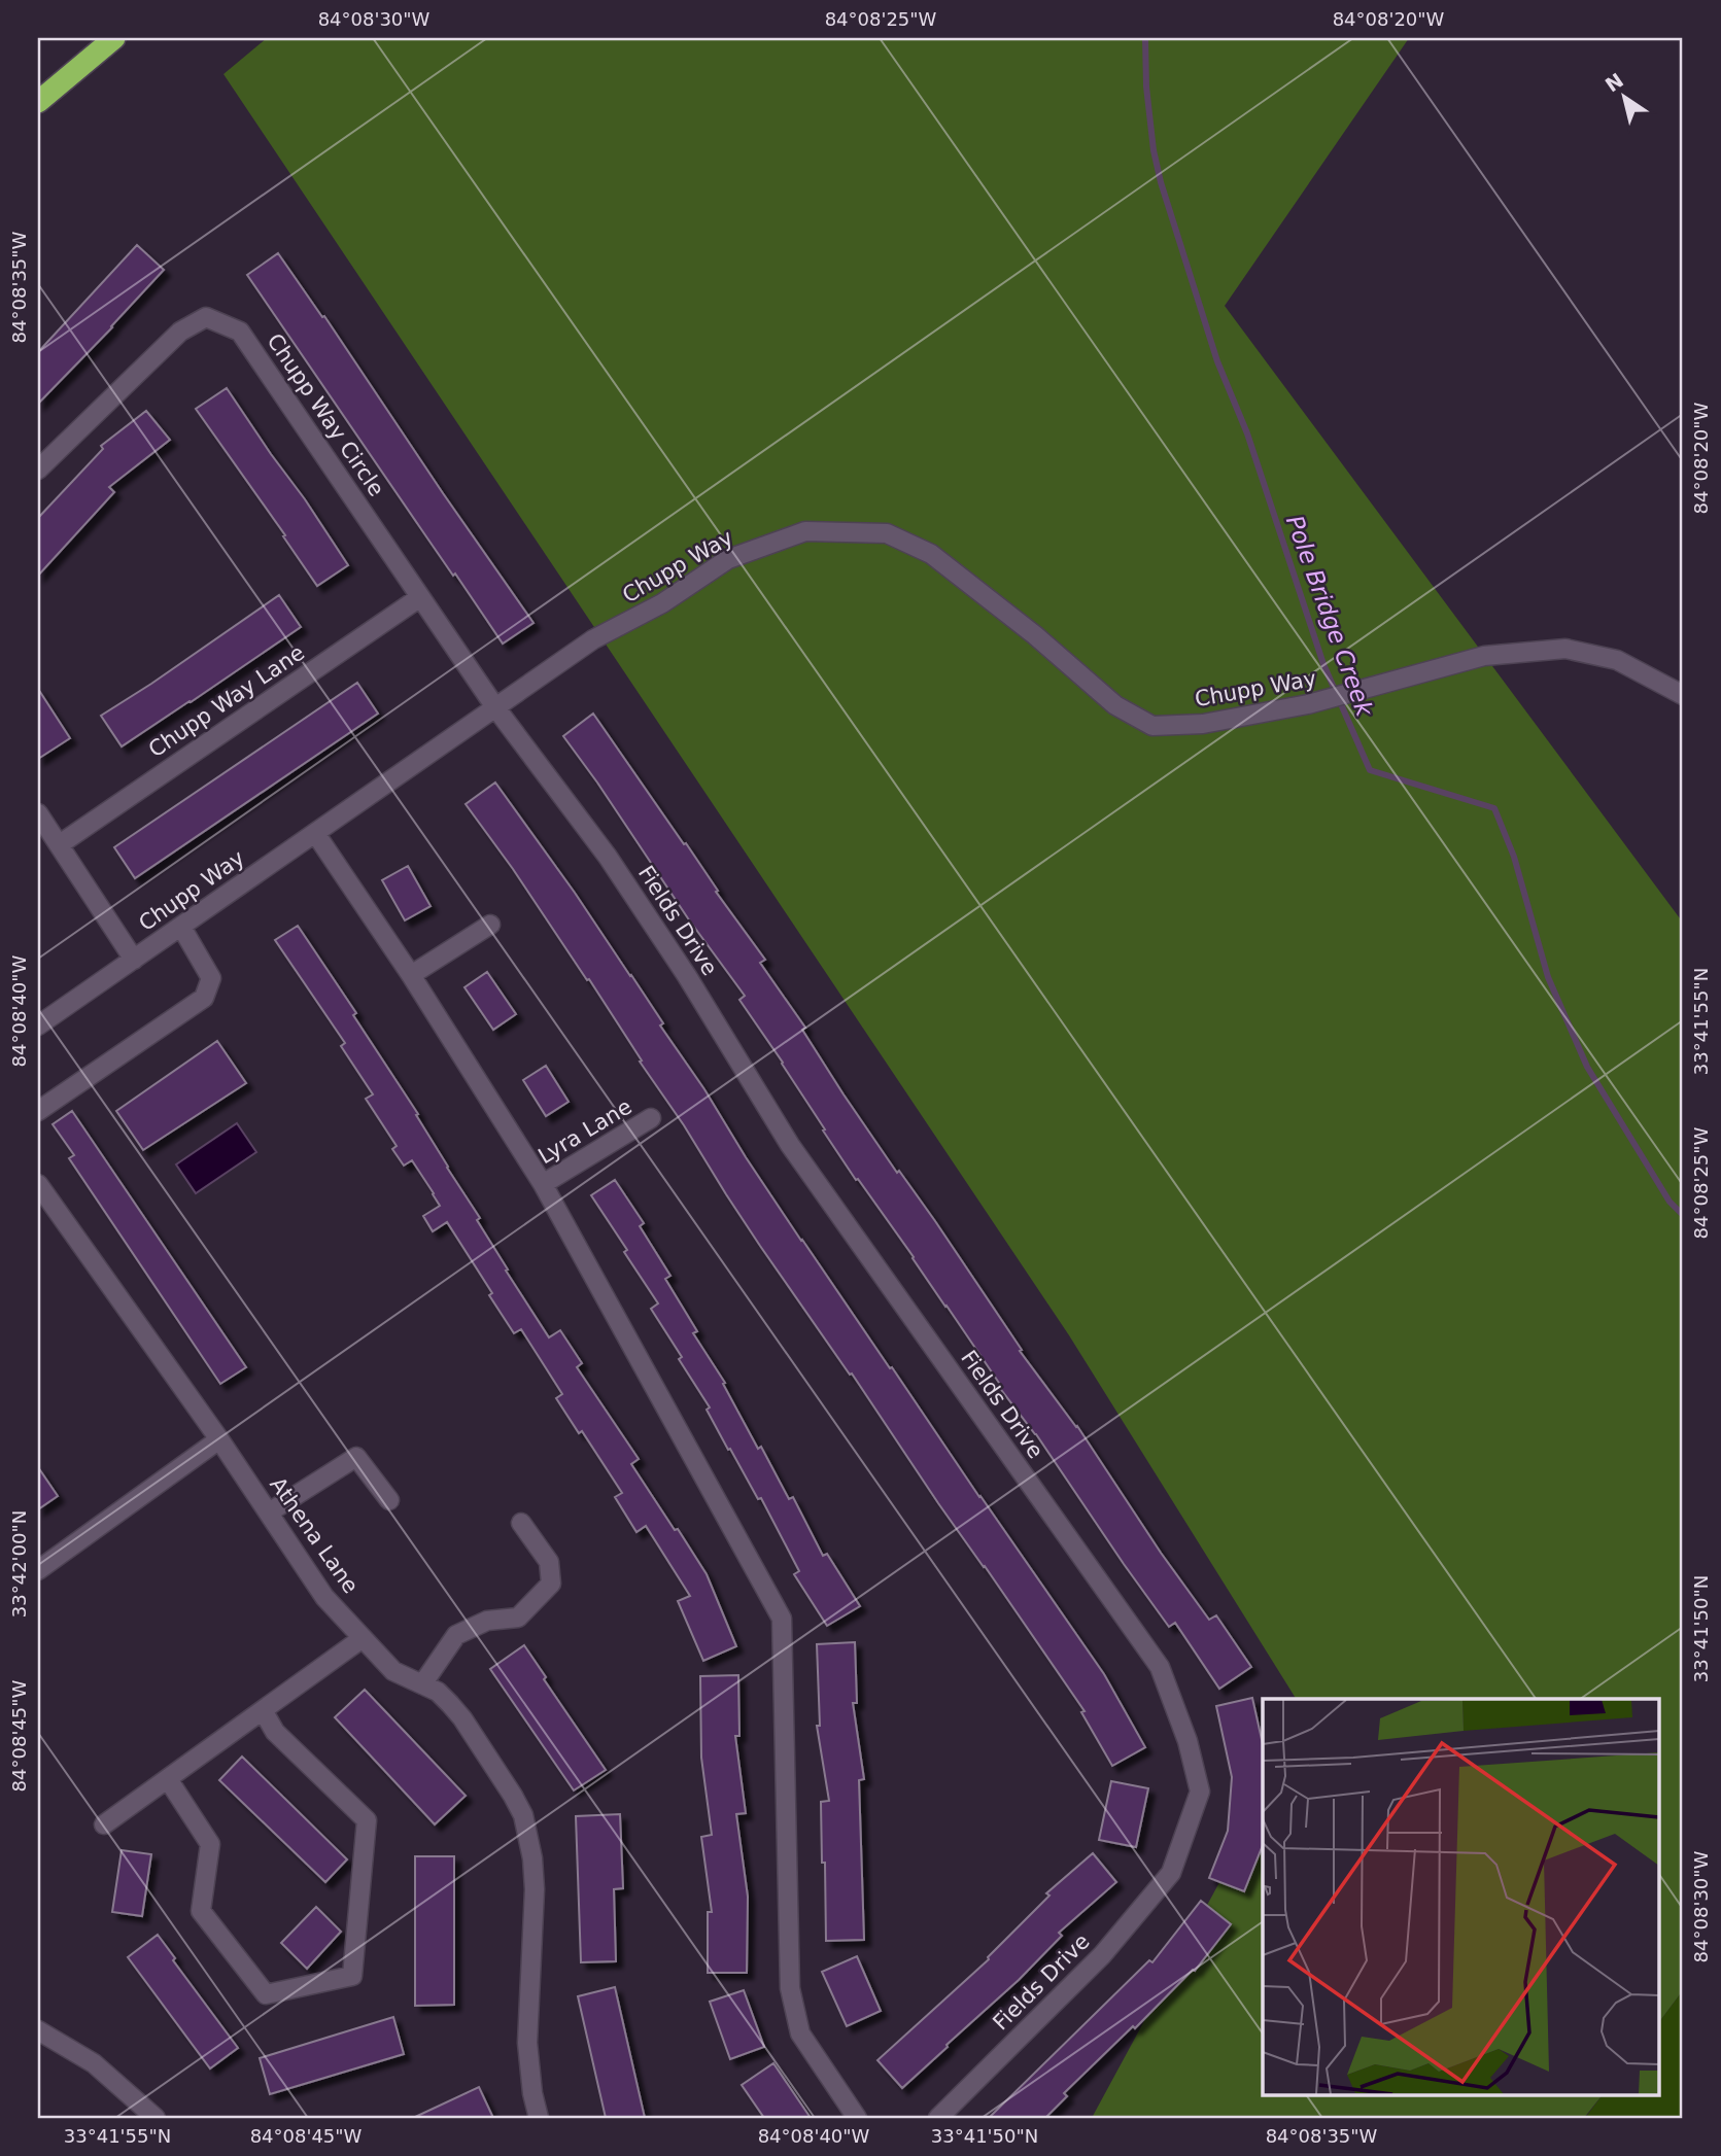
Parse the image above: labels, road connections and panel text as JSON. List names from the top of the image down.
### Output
{
  "streets": {
    "street": [
      "Chupp Way Circle",
      "Chupp Way",
      "Chupp Way Lane",
      "Fields Drive",
      "Lyra Lane",
      "Athena Lane"
    ]
  },
  "crossings": [
    ["Chupp Way Circle", "Chupp Way"],
    ["Chupp Way Circle", "Chupp Way Lane"],
    ["Chupp Way Circle", "Fields Drive"],
    ["Chupp Way", "Fields Drive"]
  ],
  "water": ["Pole Bridge Creek"],
  "north": "top left",
  "coordinates": [
    "84°08'30\"W",
    "84°08'25\"W",
    "84°08'20\"W",
    "84°08'35\"W",
    "84°08'40\"W",
    "33°41'55\"N",
    "33°42'00\"N",
    "33°41'50\"N",
    "84°08'45\"W"
  ]
}
